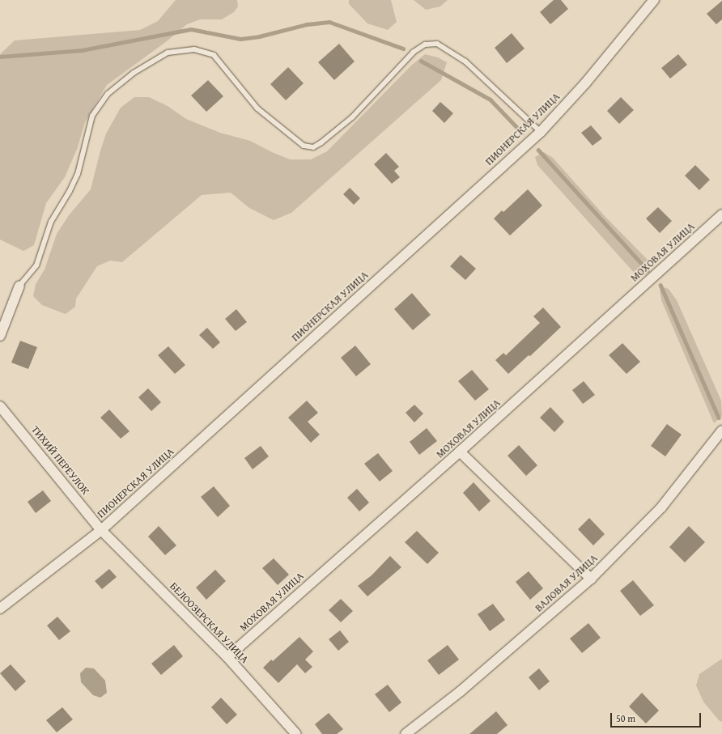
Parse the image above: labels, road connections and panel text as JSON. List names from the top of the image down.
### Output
{
  "streets": {
    "street": [
      "ПИОНЕРСКАЯ УЛИЦА",
      "МОХОВАЯ УЛИЦА",
      "ТИХИЙ ПЕРЕУЛОК",
      "ВАЛОВАЯ УЛИЦА",
      "БЕЛООЗЕРСКАЯ УЛИЦА"
    ]
  },
  "crossings": [
    ["ПИОНЕРСКАЯ УЛИЦА", "ТИХИЙ ПЕРЕУЛОК"],
    ["ПИОНЕРСКАЯ УЛИЦА", "БЕЛООЗЕРСКАЯ УЛИЦА"],
    ["МОХОВАЯ УЛИЦА", "БЕЛООЗЕРСКАЯ УЛИЦА"],
    ["ТИХИЙ ПЕРЕУЛОК", "БЕЛООЗЕРСКАЯ УЛИЦА"]
  ],
  "scale_bar": "50 m"
}
